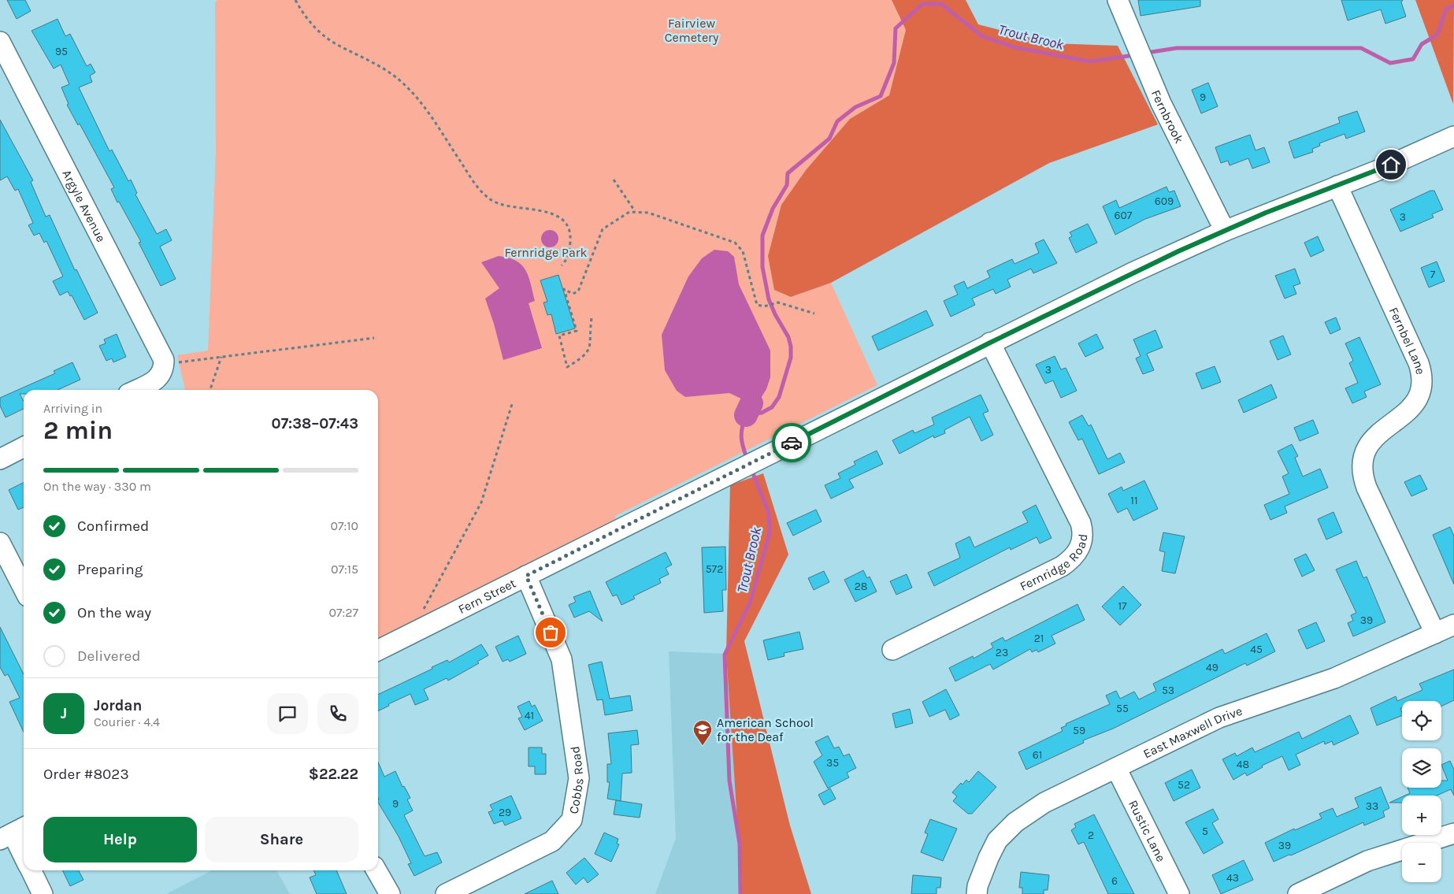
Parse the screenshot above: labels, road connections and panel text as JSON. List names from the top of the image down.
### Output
{
  "streets": {
    "street": [
      "Fernbrook",
      "Argyle Avenue",
      "Fernbel Lane",
      "Fernridge Road",
      "Fern Street",
      "East Maxwell Drive",
      "Cobbs Road",
      "Rustic Lane"
    ]
  },
  "crossings": [
    ["Fernbrook", "Fern Street"],
    ["Fernbel Lane", "Fern Street"],
    ["Fernbel Lane", "East Maxwell Drive"],
    ["Fernridge Road", "Fern Street"],
    ["Fern Street", "Cobbs Road"],
    ["East Maxwell Drive", "Rustic Lane"]
  ],
  "water": ["Trout Brook"],
  "parks": ["Fairview Cemetery", "Fernridge Park"],
  "places": {
    "school or university": ["American School for the Deaf"]
  },
  "house_numbers": [
    "95",
    "9",
    "609",
    "607",
    "3",
    "7",
    "3",
    "11",
    "572",
    "28",
    "17",
    "39",
    "21",
    "45",
    "23",
    "49",
    "53",
    "55",
    "41",
    "59",
    "61",
    "35",
    "48",
    "52",
    "9",
    "33",
    "29",
    "5",
    "2",
    "39",
    "43",
    "6"
  ],
  "page": {
    "heading": ["2 min", "Arriving in", "07:38–07:43"],
    "panel": [
      "Jordan",
      "Courier · 4.4",
      "Order #8023",
      "$22.22"
    ],
    "bar": "On the way · 330 m",
    "list": [
      ["Confirmed", "07:10"],
      ["Preparing", "07:15"],
      ["On the way", "07:27"],
      "Delivered"
    ],
    "round": "J",
    "map_buttons": ["+", "−"],
    "buttons": ["Help", "Share"]
  }
}
